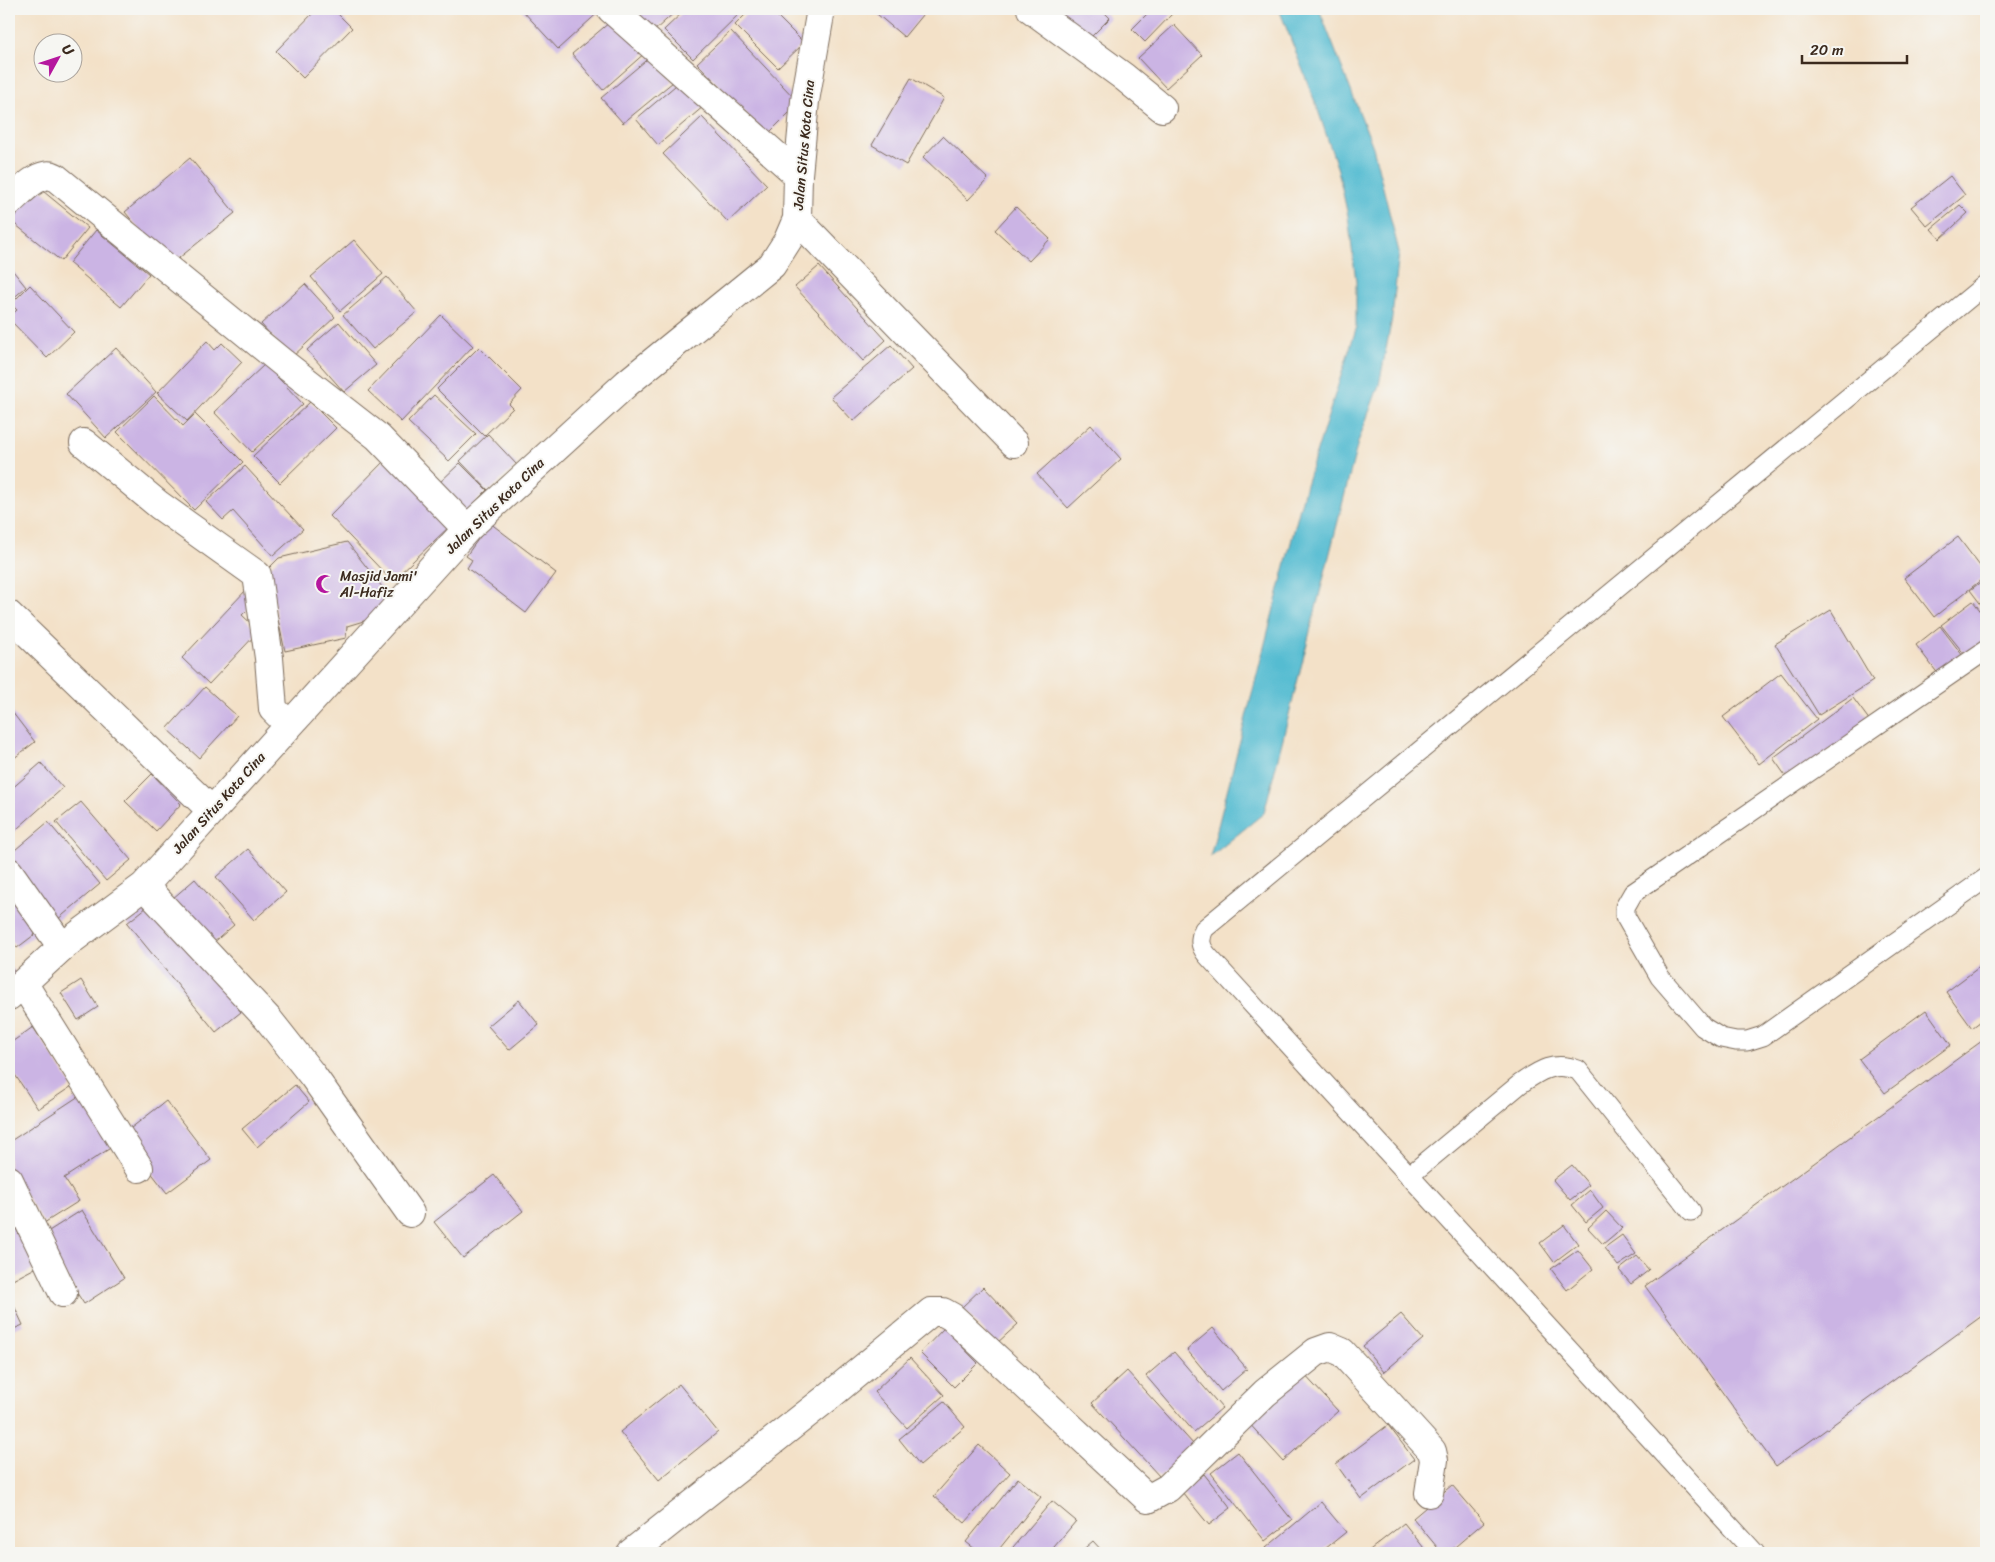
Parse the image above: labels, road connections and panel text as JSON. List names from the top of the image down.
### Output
{
  "streets": {
    "street": ["Jalan Situs Kota Cina"]
  },
  "places": {
    "mosque": ["Masjid Jami' Al-Hafiz"]
  },
  "scale_bar": "20 m",
  "north": "top right"
}
